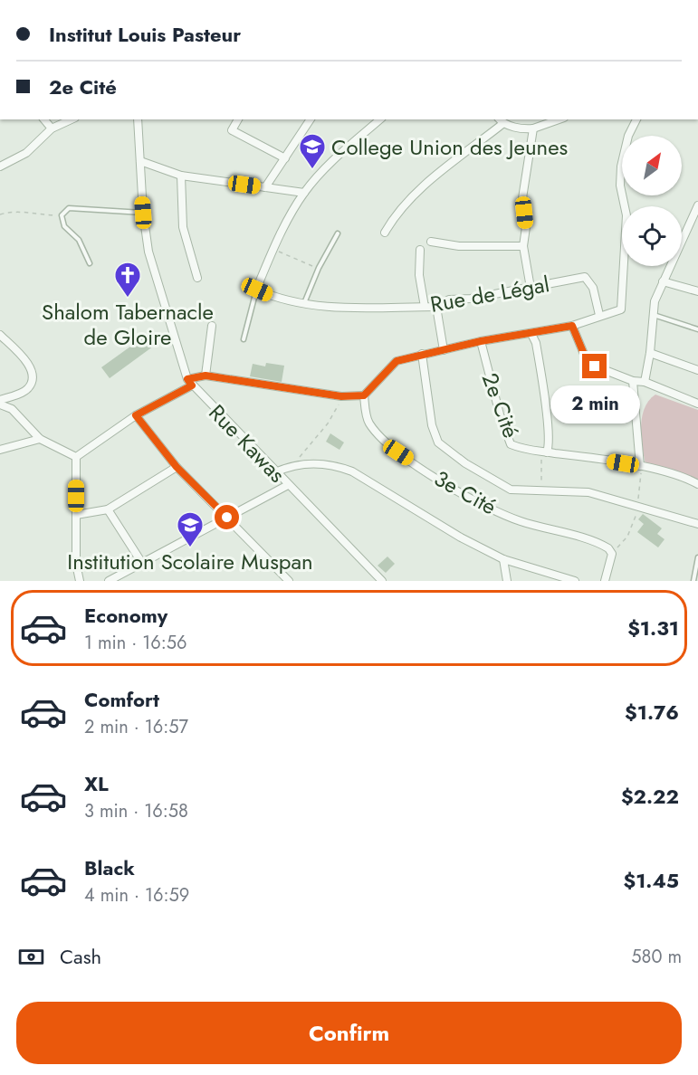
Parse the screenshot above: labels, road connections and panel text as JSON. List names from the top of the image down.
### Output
{
  "streets": {
    "street": [
      "Rue de Légal",
      "2e Cité",
      "Rue Kawas",
      "3e Cité"
    ]
  },
  "places": {
    "school or university": ["College Union des Jeunes", "Institution Scolaire Muspan"],
    "church": ["Shalom Tabernacle de Gloire"]
  },
  "north": "top right",
  "page": {
    "banner": ["Institut Louis Pasteur", "2e Cité"],
    "bubble": "2 min",
    "list": [
      {
        "name": "Economy",
        "note": "1 min · 16:56",
        "value": "$1.31"
      },
      {
        "name": "Comfort",
        "note": "2 min · 16:57",
        "value": "$1.76"
      },
      {
        "name": "XL",
        "note": "3 min · 16:58",
        "value": "$2.22"
      },
      {
        "name": "Black",
        "note": "4 min · 16:59",
        "value": "$1.45"
      }
    ],
    "pay": ["Cash", "580 m"],
    "buttons": "Confirm"
  }
}
